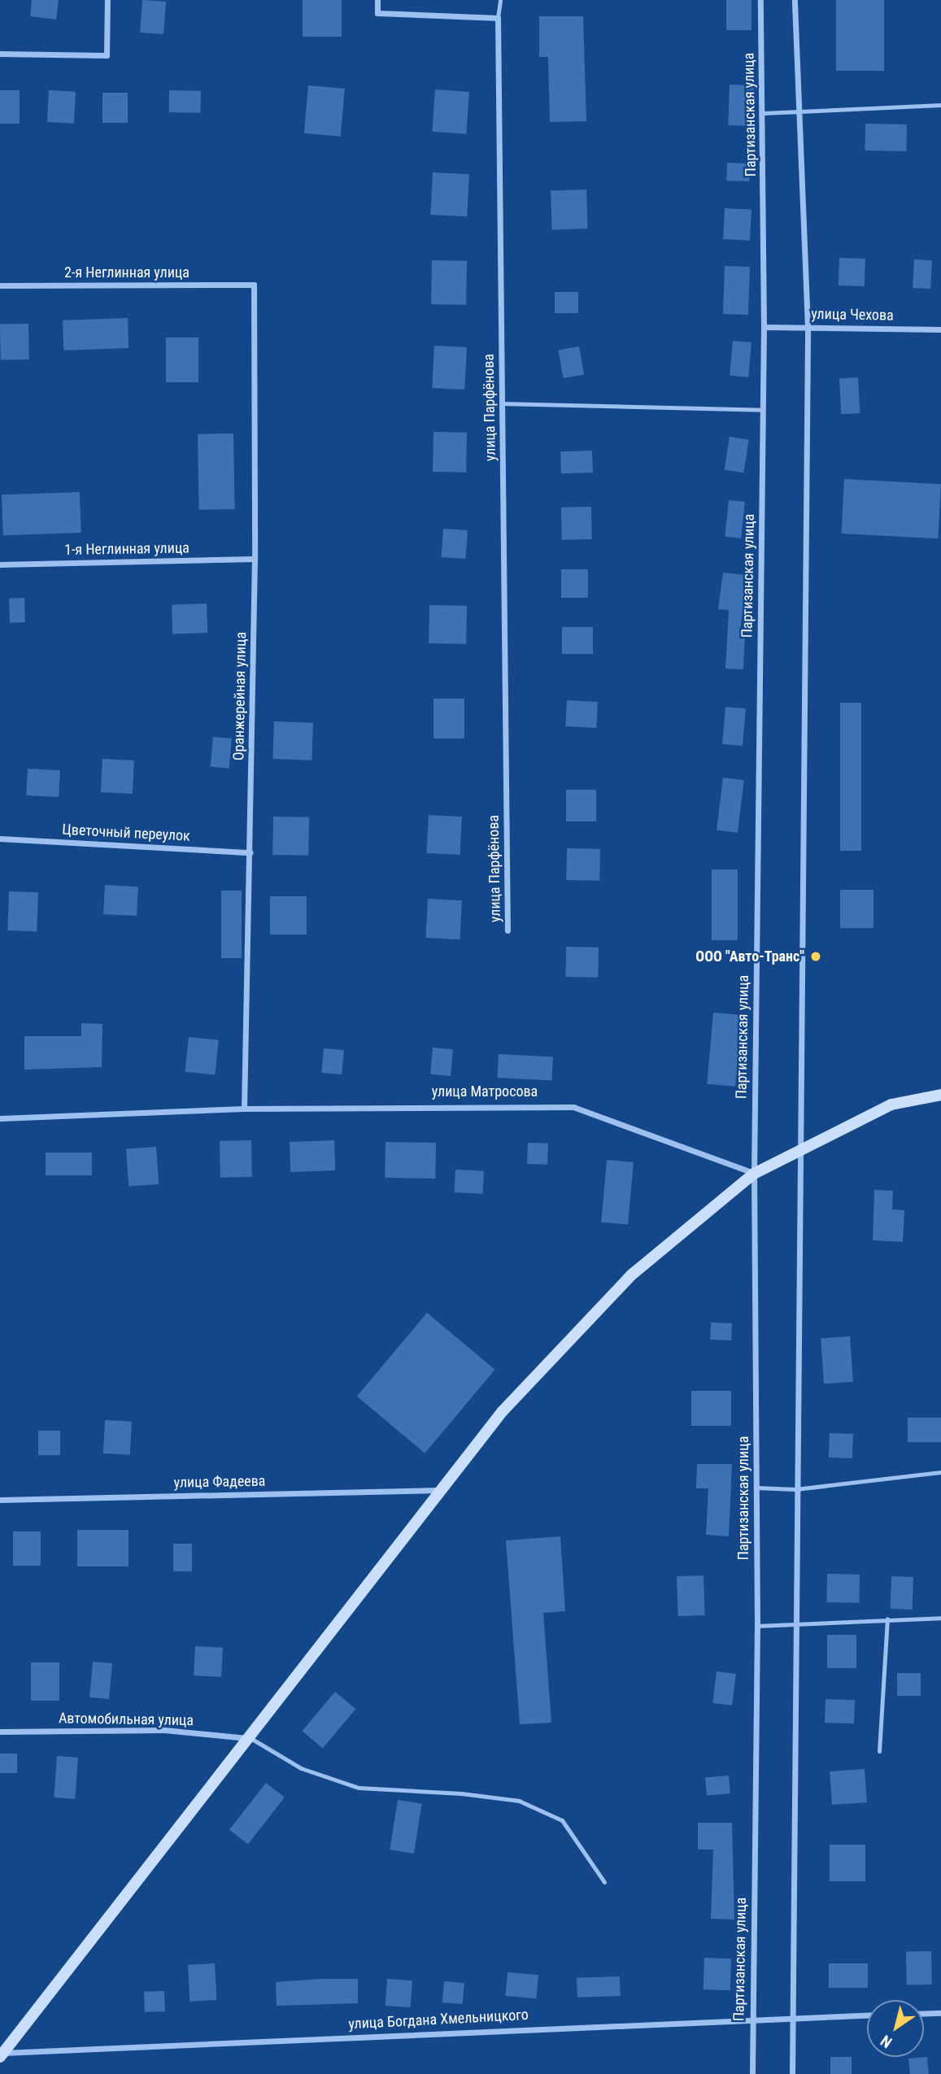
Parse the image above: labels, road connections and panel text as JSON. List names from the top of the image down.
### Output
{
  "streets": {
    "street": [
      "Партизанская улица",
      "2-я Неглинная улица",
      "улица Чехова",
      "улица Парфёнова",
      "1-я Неглинная улица",
      "Оранжерейная улица",
      "Цветочный переулок",
      "улица Матросова",
      "улица Фадеева",
      "Автомобильная улица",
      "улица Богдана Хмельницкого"
    ]
  },
  "crossings": [
    ["Партизанская улица", "улица Чехова"],
    ["Партизанская улица", "улица Матросова"],
    ["Партизанская улица", "улица Богдана Хмельницкого"],
    ["2-я Неглинная улица", "Оранжерейная улица"],
    ["1-я Неглинная улица", "Оранжерейная улица"],
    ["Оранжерейная улица", "Цветочный переулок"],
    ["Оранжерейная улица", "улица Матросова"]
  ],
  "places": ["ООО \"Авто-Транс\""],
  "north": "bottom left"
}
